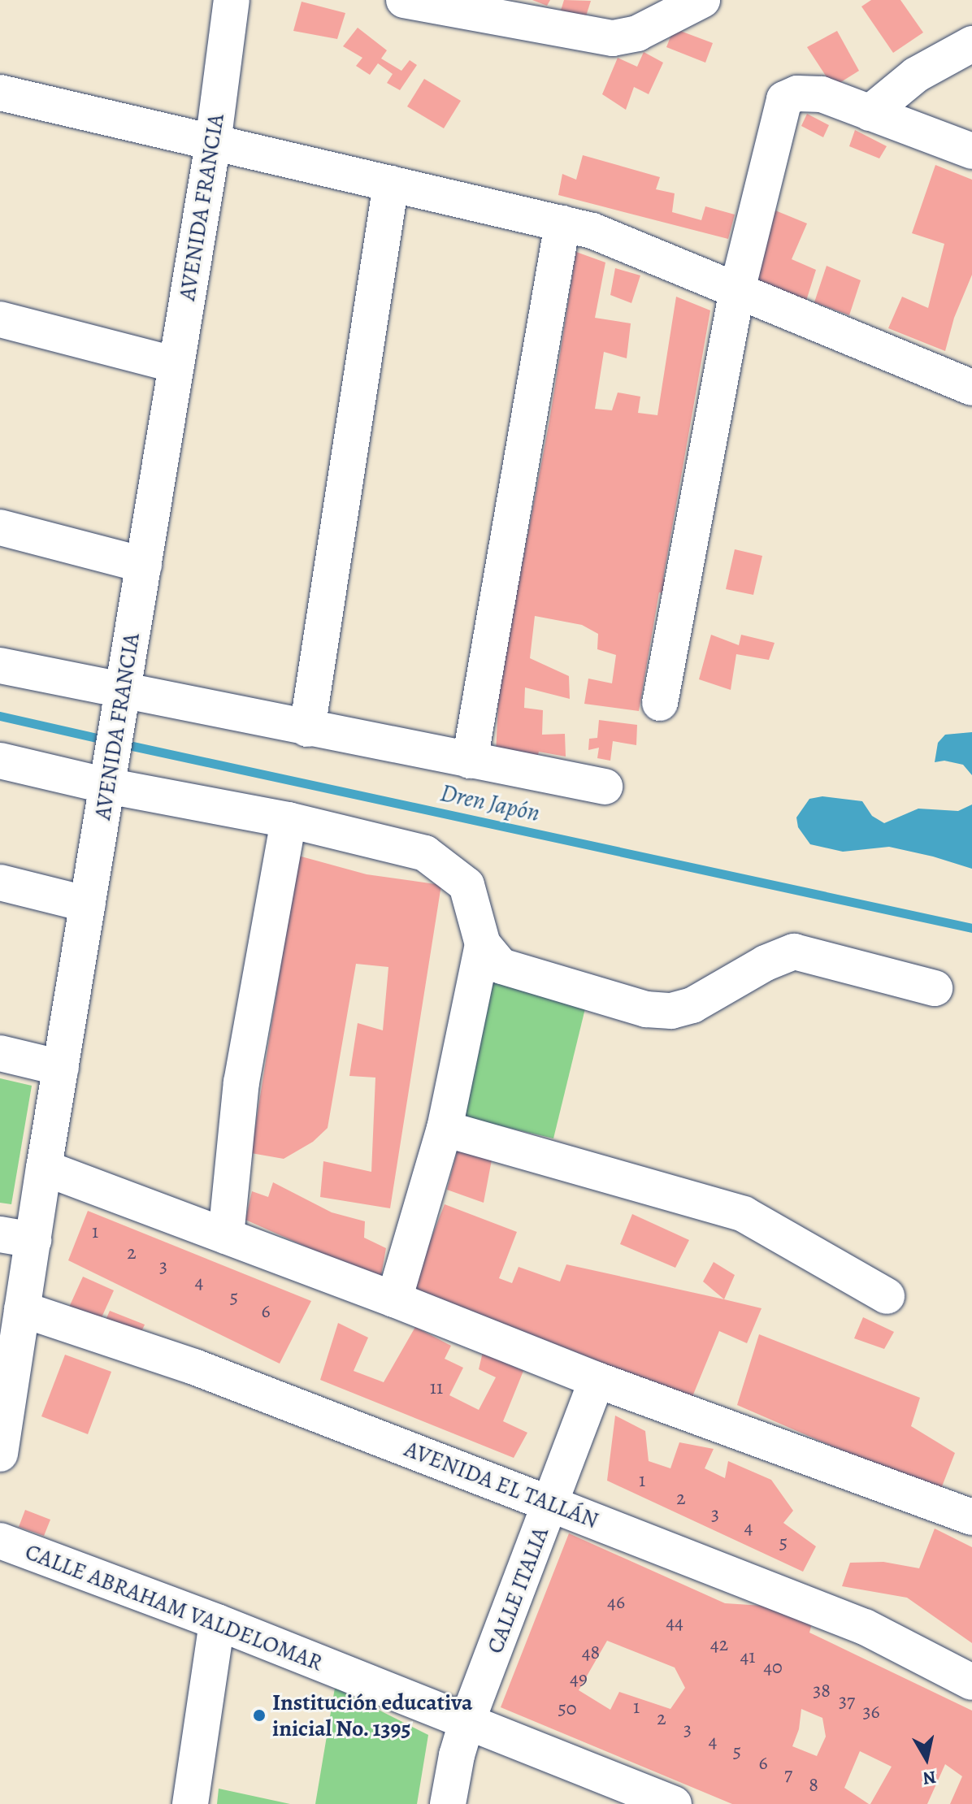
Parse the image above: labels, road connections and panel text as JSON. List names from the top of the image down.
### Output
{
  "streets": {
    "street": [
      "AVENIDA FRANCIA",
      "AVENIDA EL TALLÁN",
      "CALLE ITALIA",
      "CALLE ABRAHAM VALDELOMAR"
    ]
  },
  "crossings": [
    ["AVENIDA FRANCIA", "AVENIDA EL TALLÁN"],
    ["AVENIDA EL TALLÁN", "CALLE ITALIA"],
    ["CALLE ITALIA", "CALLE ABRAHAM VALDELOMAR"]
  ],
  "water": ["Dren Japón"],
  "places": ["Institución educativa inicial No. 1395"],
  "house_numbers": [
    "1",
    "2",
    "3",
    "4",
    "5",
    "6",
    "11",
    "1",
    "2",
    "3",
    "4",
    "5",
    "46",
    "44",
    "42",
    "48",
    "41",
    "40",
    "49",
    "38",
    "37",
    "1",
    "50",
    "36",
    "2",
    "3",
    "4",
    "5",
    "6",
    "7",
    "8"
  ],
  "north": "bottom"
}
